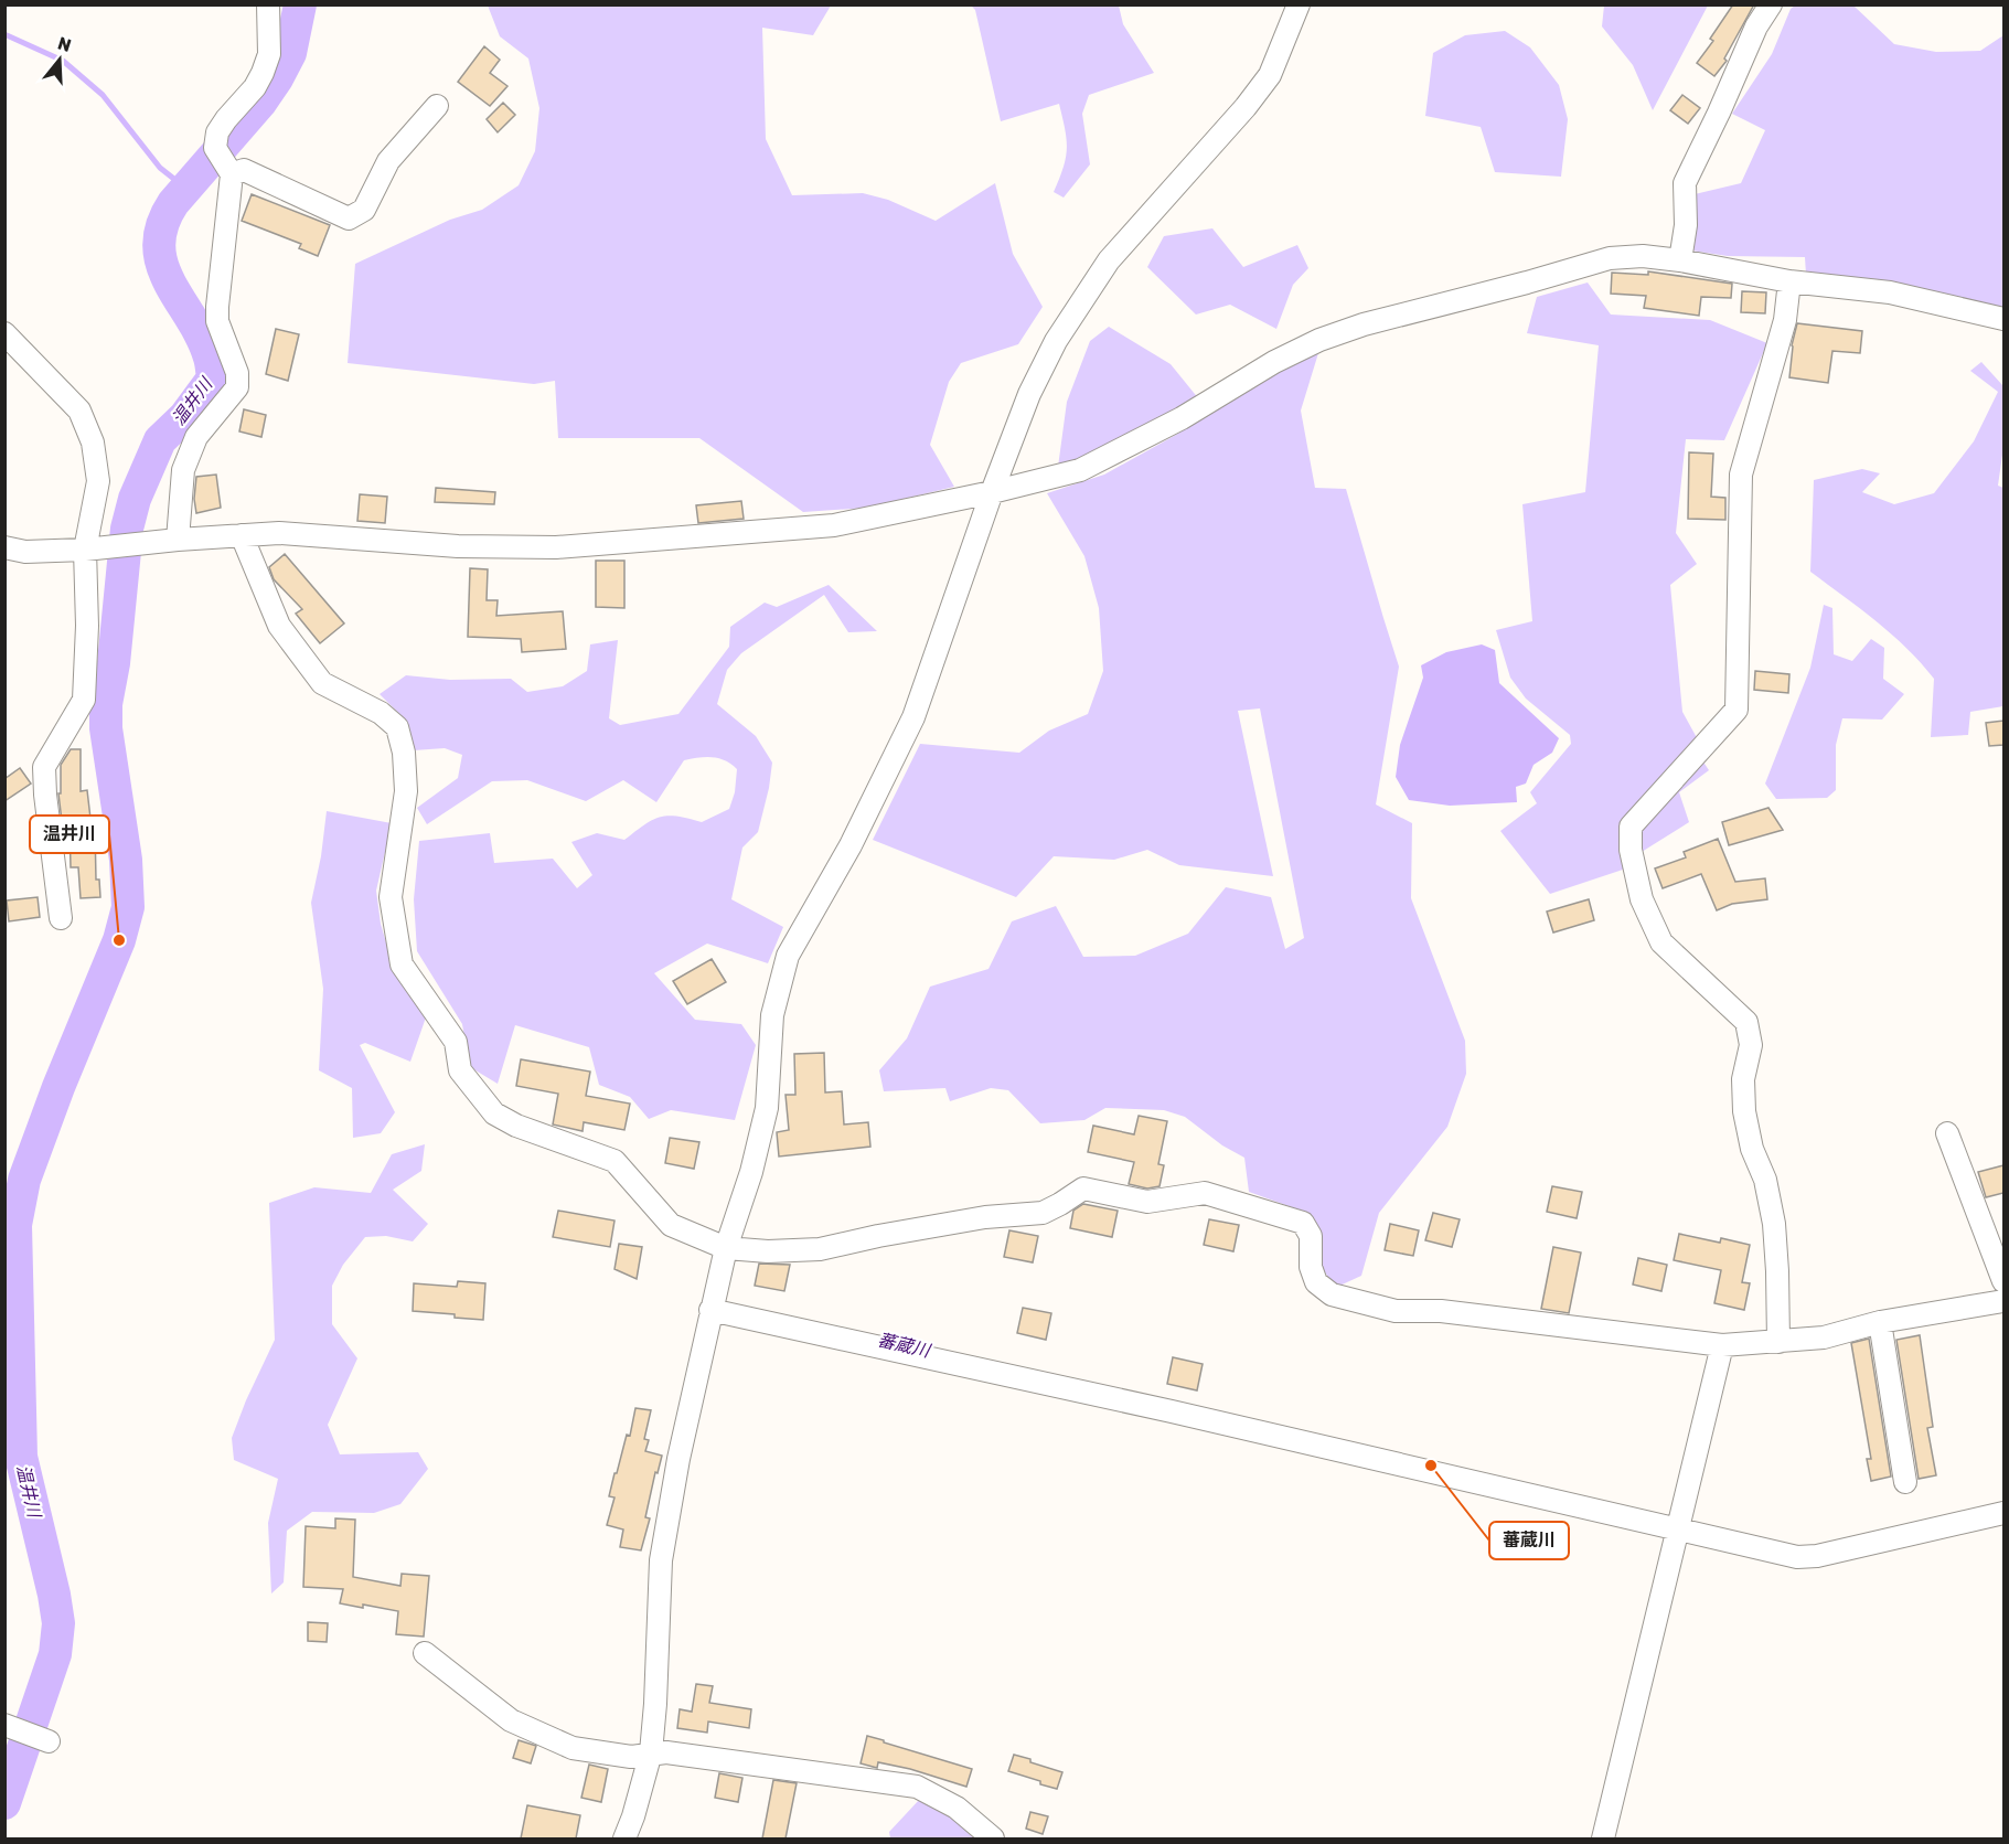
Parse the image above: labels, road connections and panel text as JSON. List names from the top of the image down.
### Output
{
  "water": ["温井川", "蕃蔵川"],
  "places": ["温井川", "蕃蔵川"],
  "north": "top"
}
